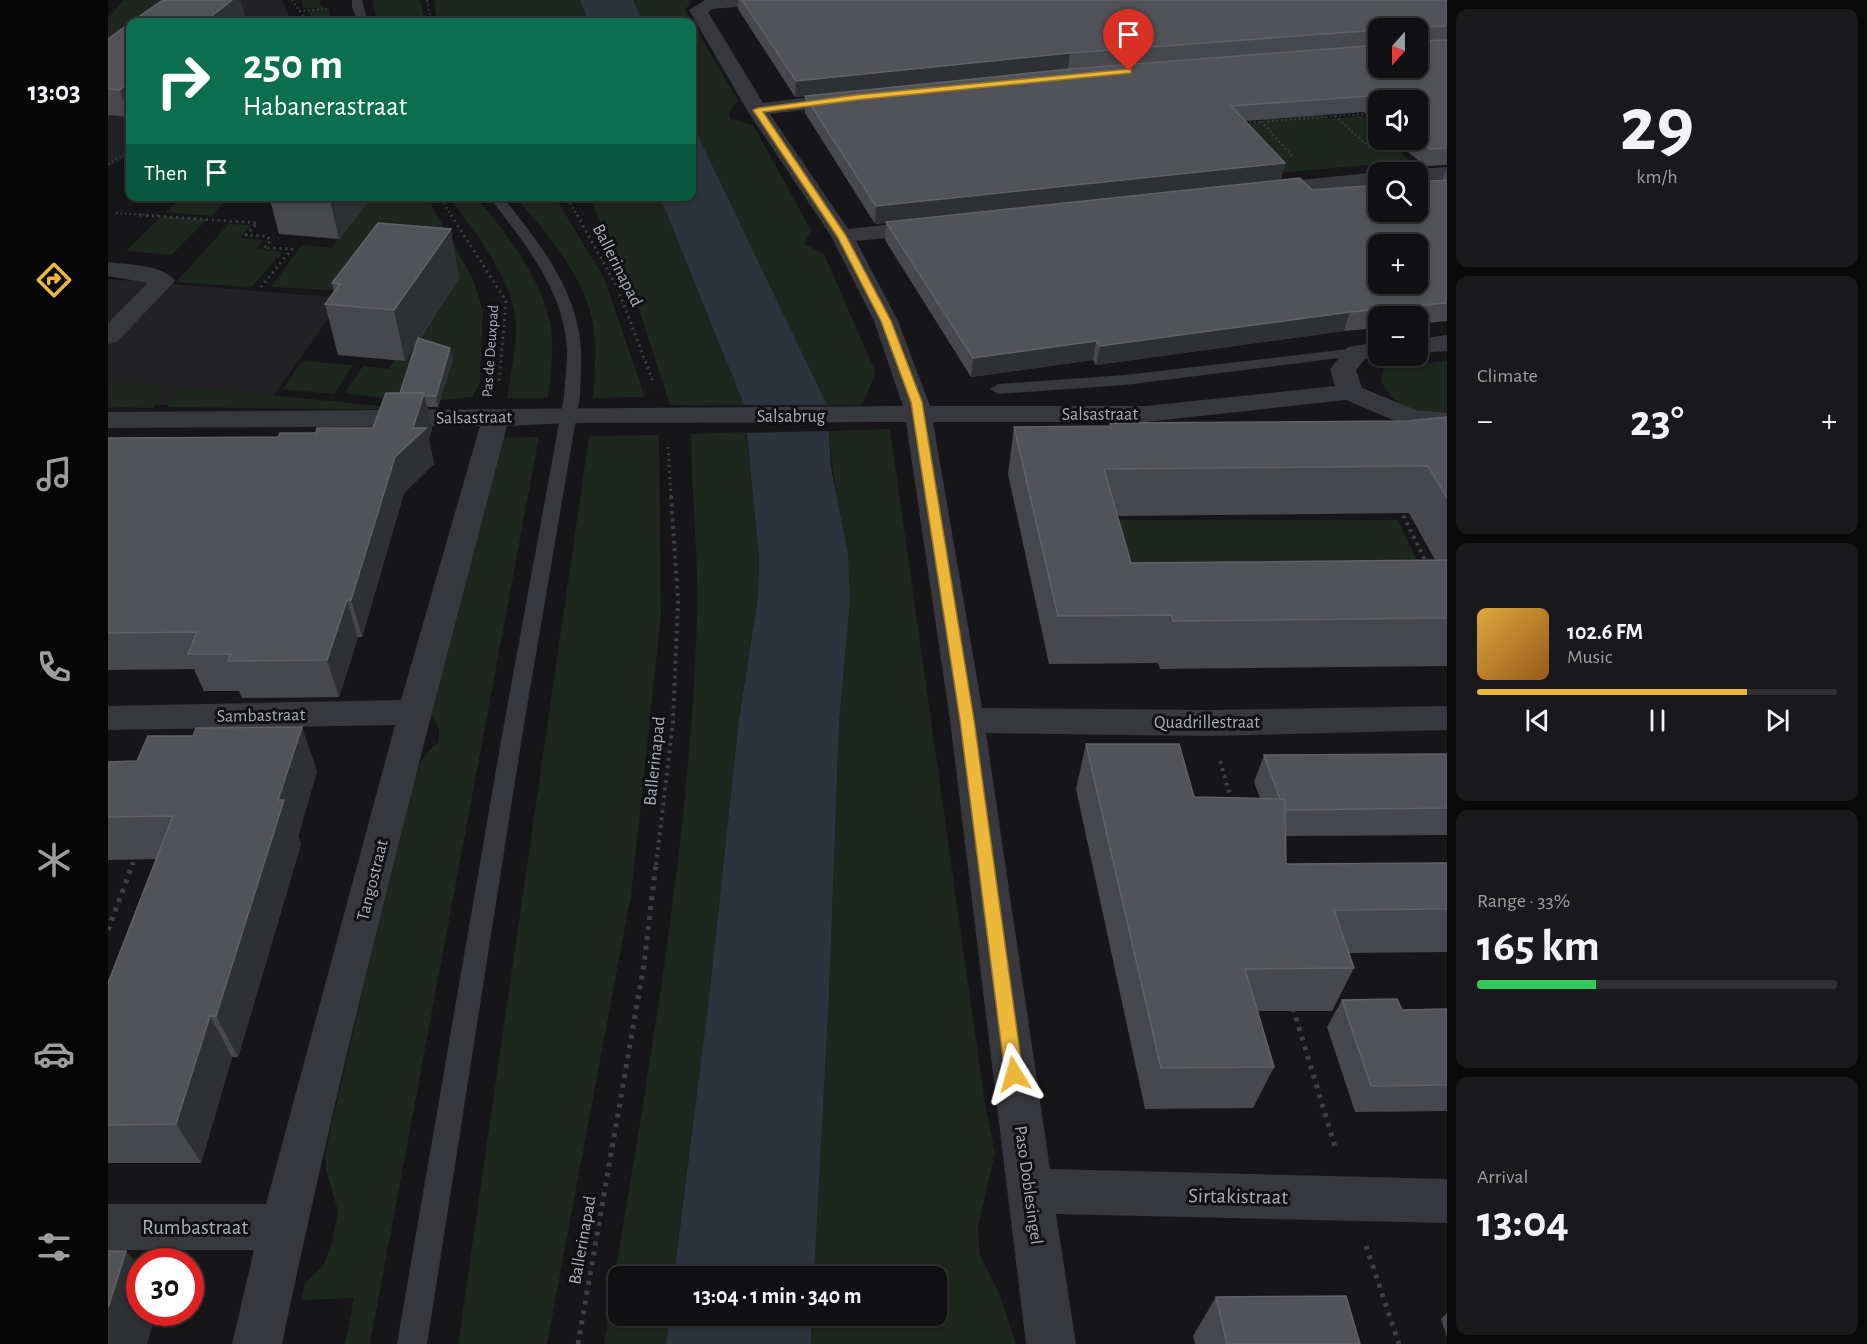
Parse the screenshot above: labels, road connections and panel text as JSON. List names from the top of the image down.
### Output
{
  "streets": {
    "street": [
      "Salsastraat",
      "Salsabrug",
      "Sambastraat",
      "Quadrillestraat",
      "Tangostraat",
      "Paso Doblesingel",
      "Sirtakistraat",
      "Rumbastraat"
    ],
    "path": ["Ballerinapad", "Pas de Deuxpad"]
  },
  "crossings": [
    ["Ballerinapad", "Salsastraat"],
    ["Pas de Deuxpad", "Salsastraat"],
    ["Pas de Deuxpad", "Tangostraat"],
    ["Salsastraat", "Salsabrug"],
    ["Salsastraat", "Tangostraat"],
    ["Salsastraat", "Paso Doblesingel"],
    ["Sambastraat", "Tangostraat"],
    ["Quadrillestraat", "Paso Doblesingel"],
    ["Tangostraat", "Rumbastraat"],
    ["Paso Doblesingel", "Sirtakistraat"]
  ],
  "north": "bottom",
  "page": {
    "tabs": "13:03",
    "tile": [
      ["29", "km/h"],
      "Climate",
      ["Range · 33%", "165 km"],
      ["Arrival", "13:04"]
    ],
    "map_buttons": ["+", "−"],
    "turn": ["250 m", "Habanerastraat"],
    "then": "Then",
    "heat": ["−", "23°", "+"],
    "song": ["102.6 FM", "Music"],
    "limit": "30",
    "trip": "13:04 · 1 min · 340 m"
  }
}
